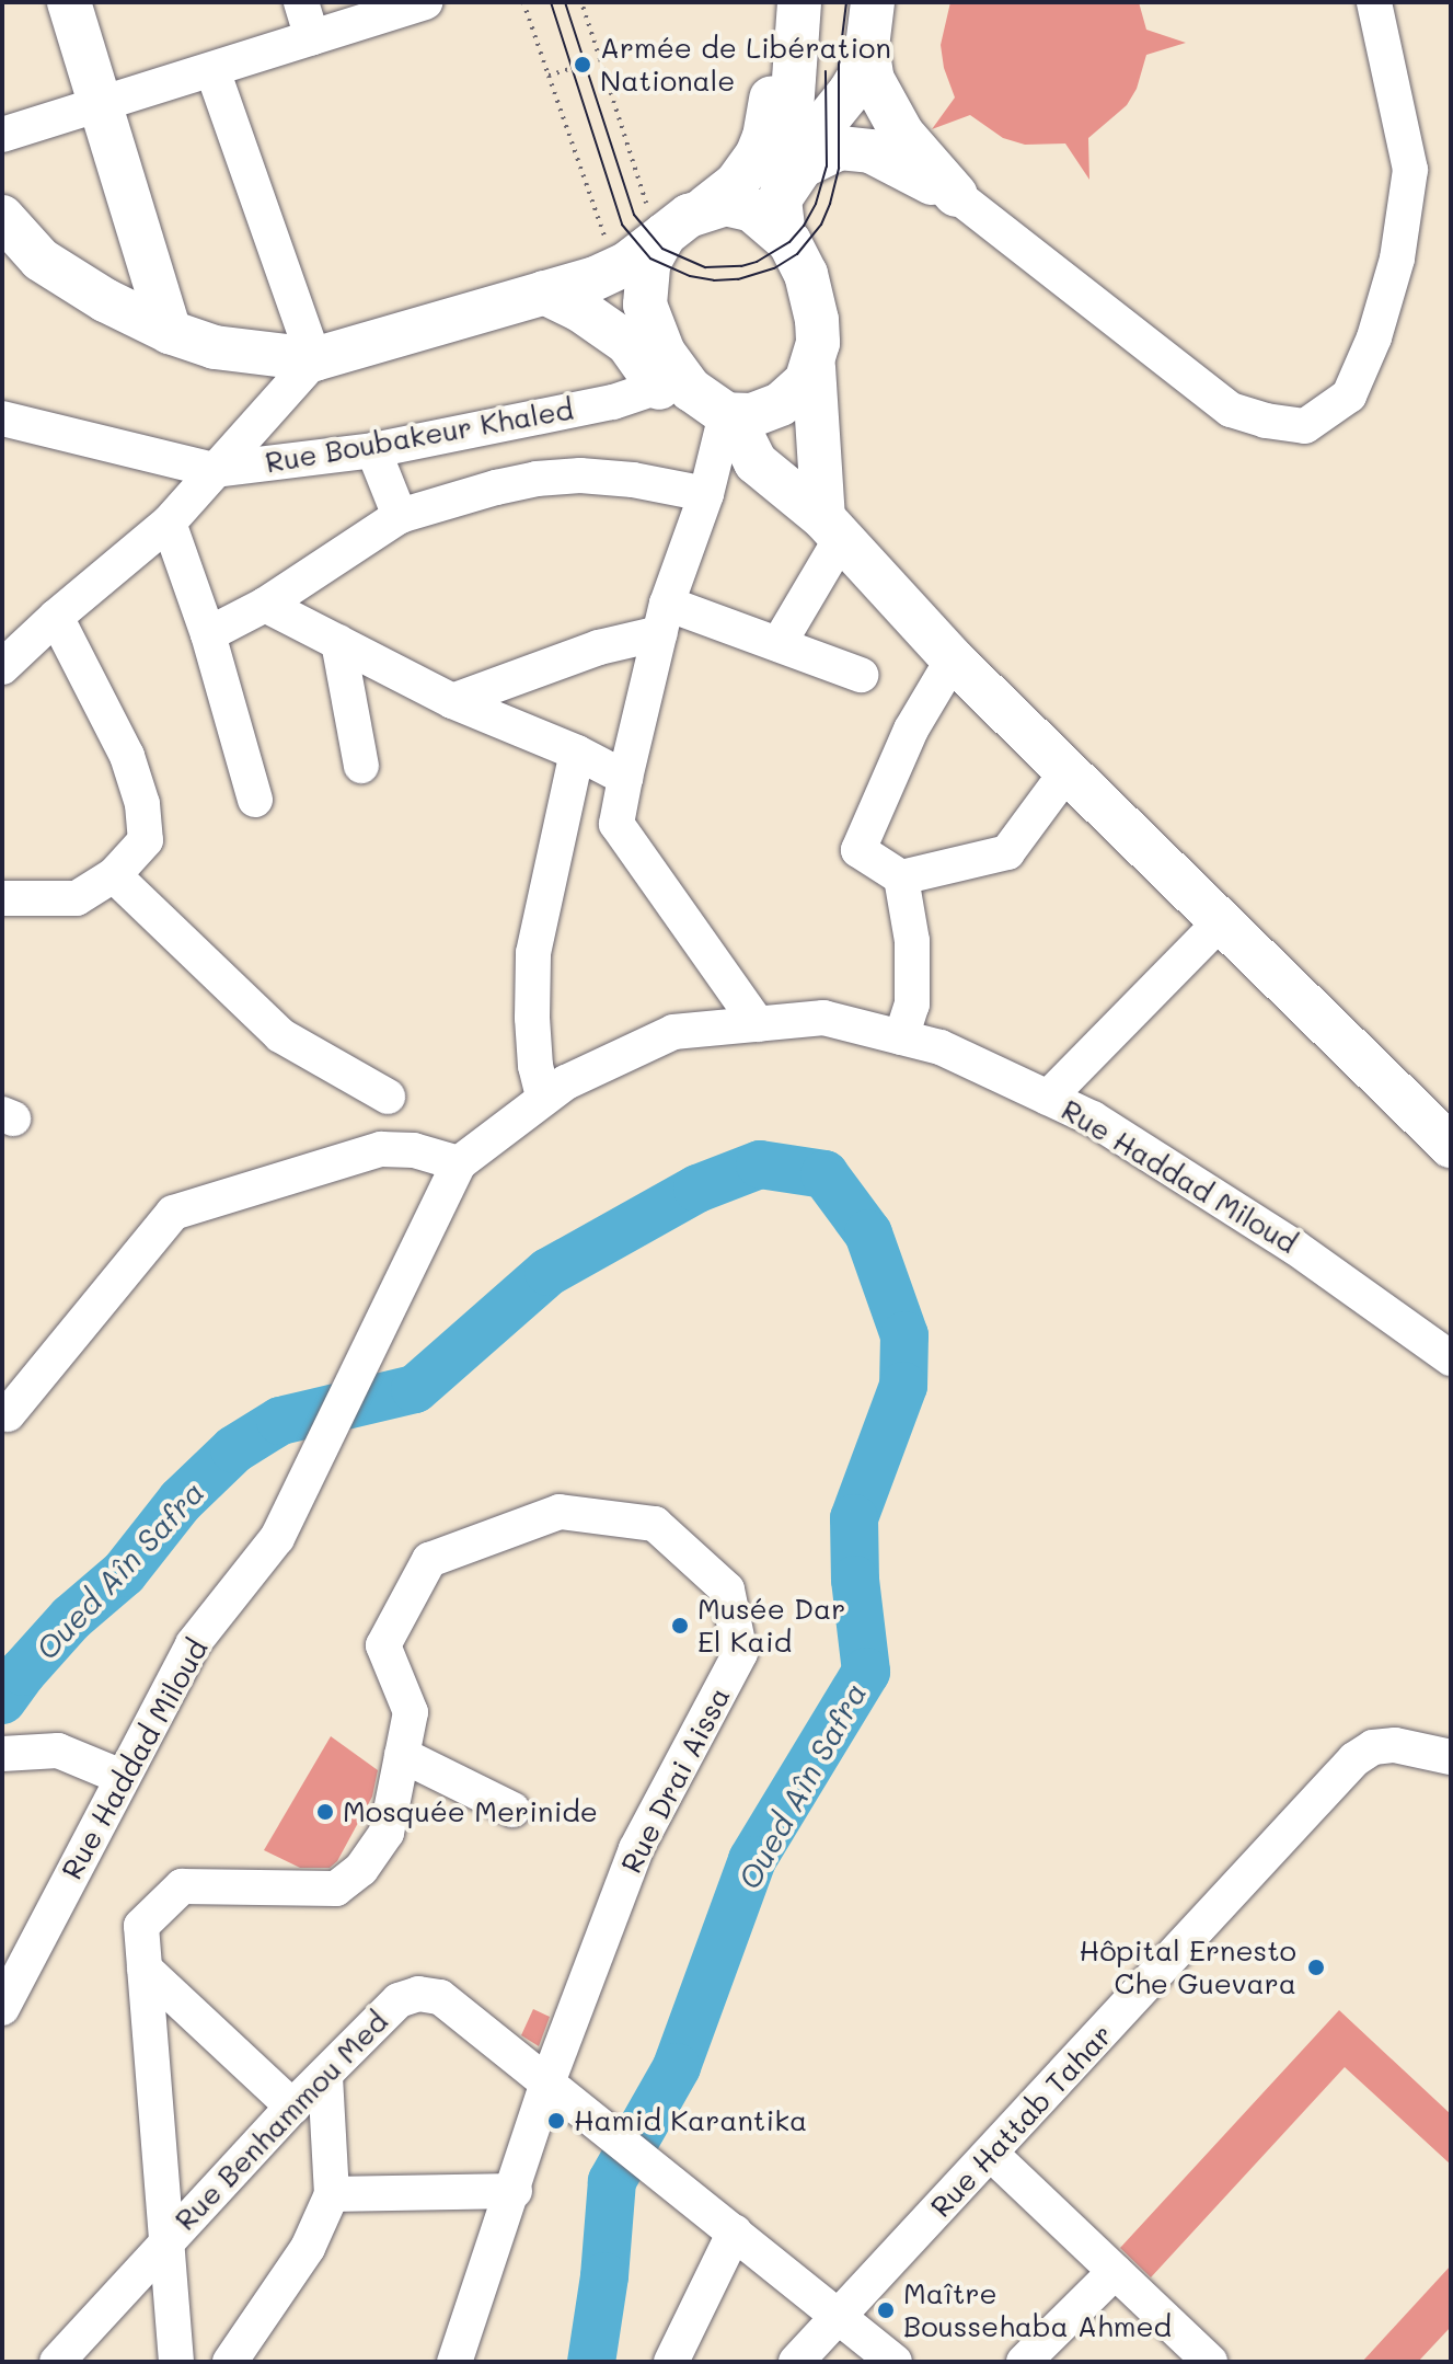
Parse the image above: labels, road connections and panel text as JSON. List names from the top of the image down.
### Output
{
  "streets": {
    "street": [
      "Rue Boubakeur Khaled",
      "Rue Haddad Miloud",
      "Rue Drai Aissa",
      "Rue Benhammou Med",
      "Rue Hattab Tahar"
    ]
  },
  "crossings": [
    ["Rue Drai Aissa", "Rue Benhammou Med"],
    ["Rue Benhammou Med", "Rue Hattab Tahar"]
  ],
  "water": ["Oued Aîn Safra"],
  "places": [
    "Armée de Libération Nationale",
    "Musée Dar El Kaid",
    "Mosquée Merinide",
    "Hôpital Ernesto Che Guevara",
    "Hamid Karantika",
    "Maître Boussehaba Ahmed"
  ]
}
